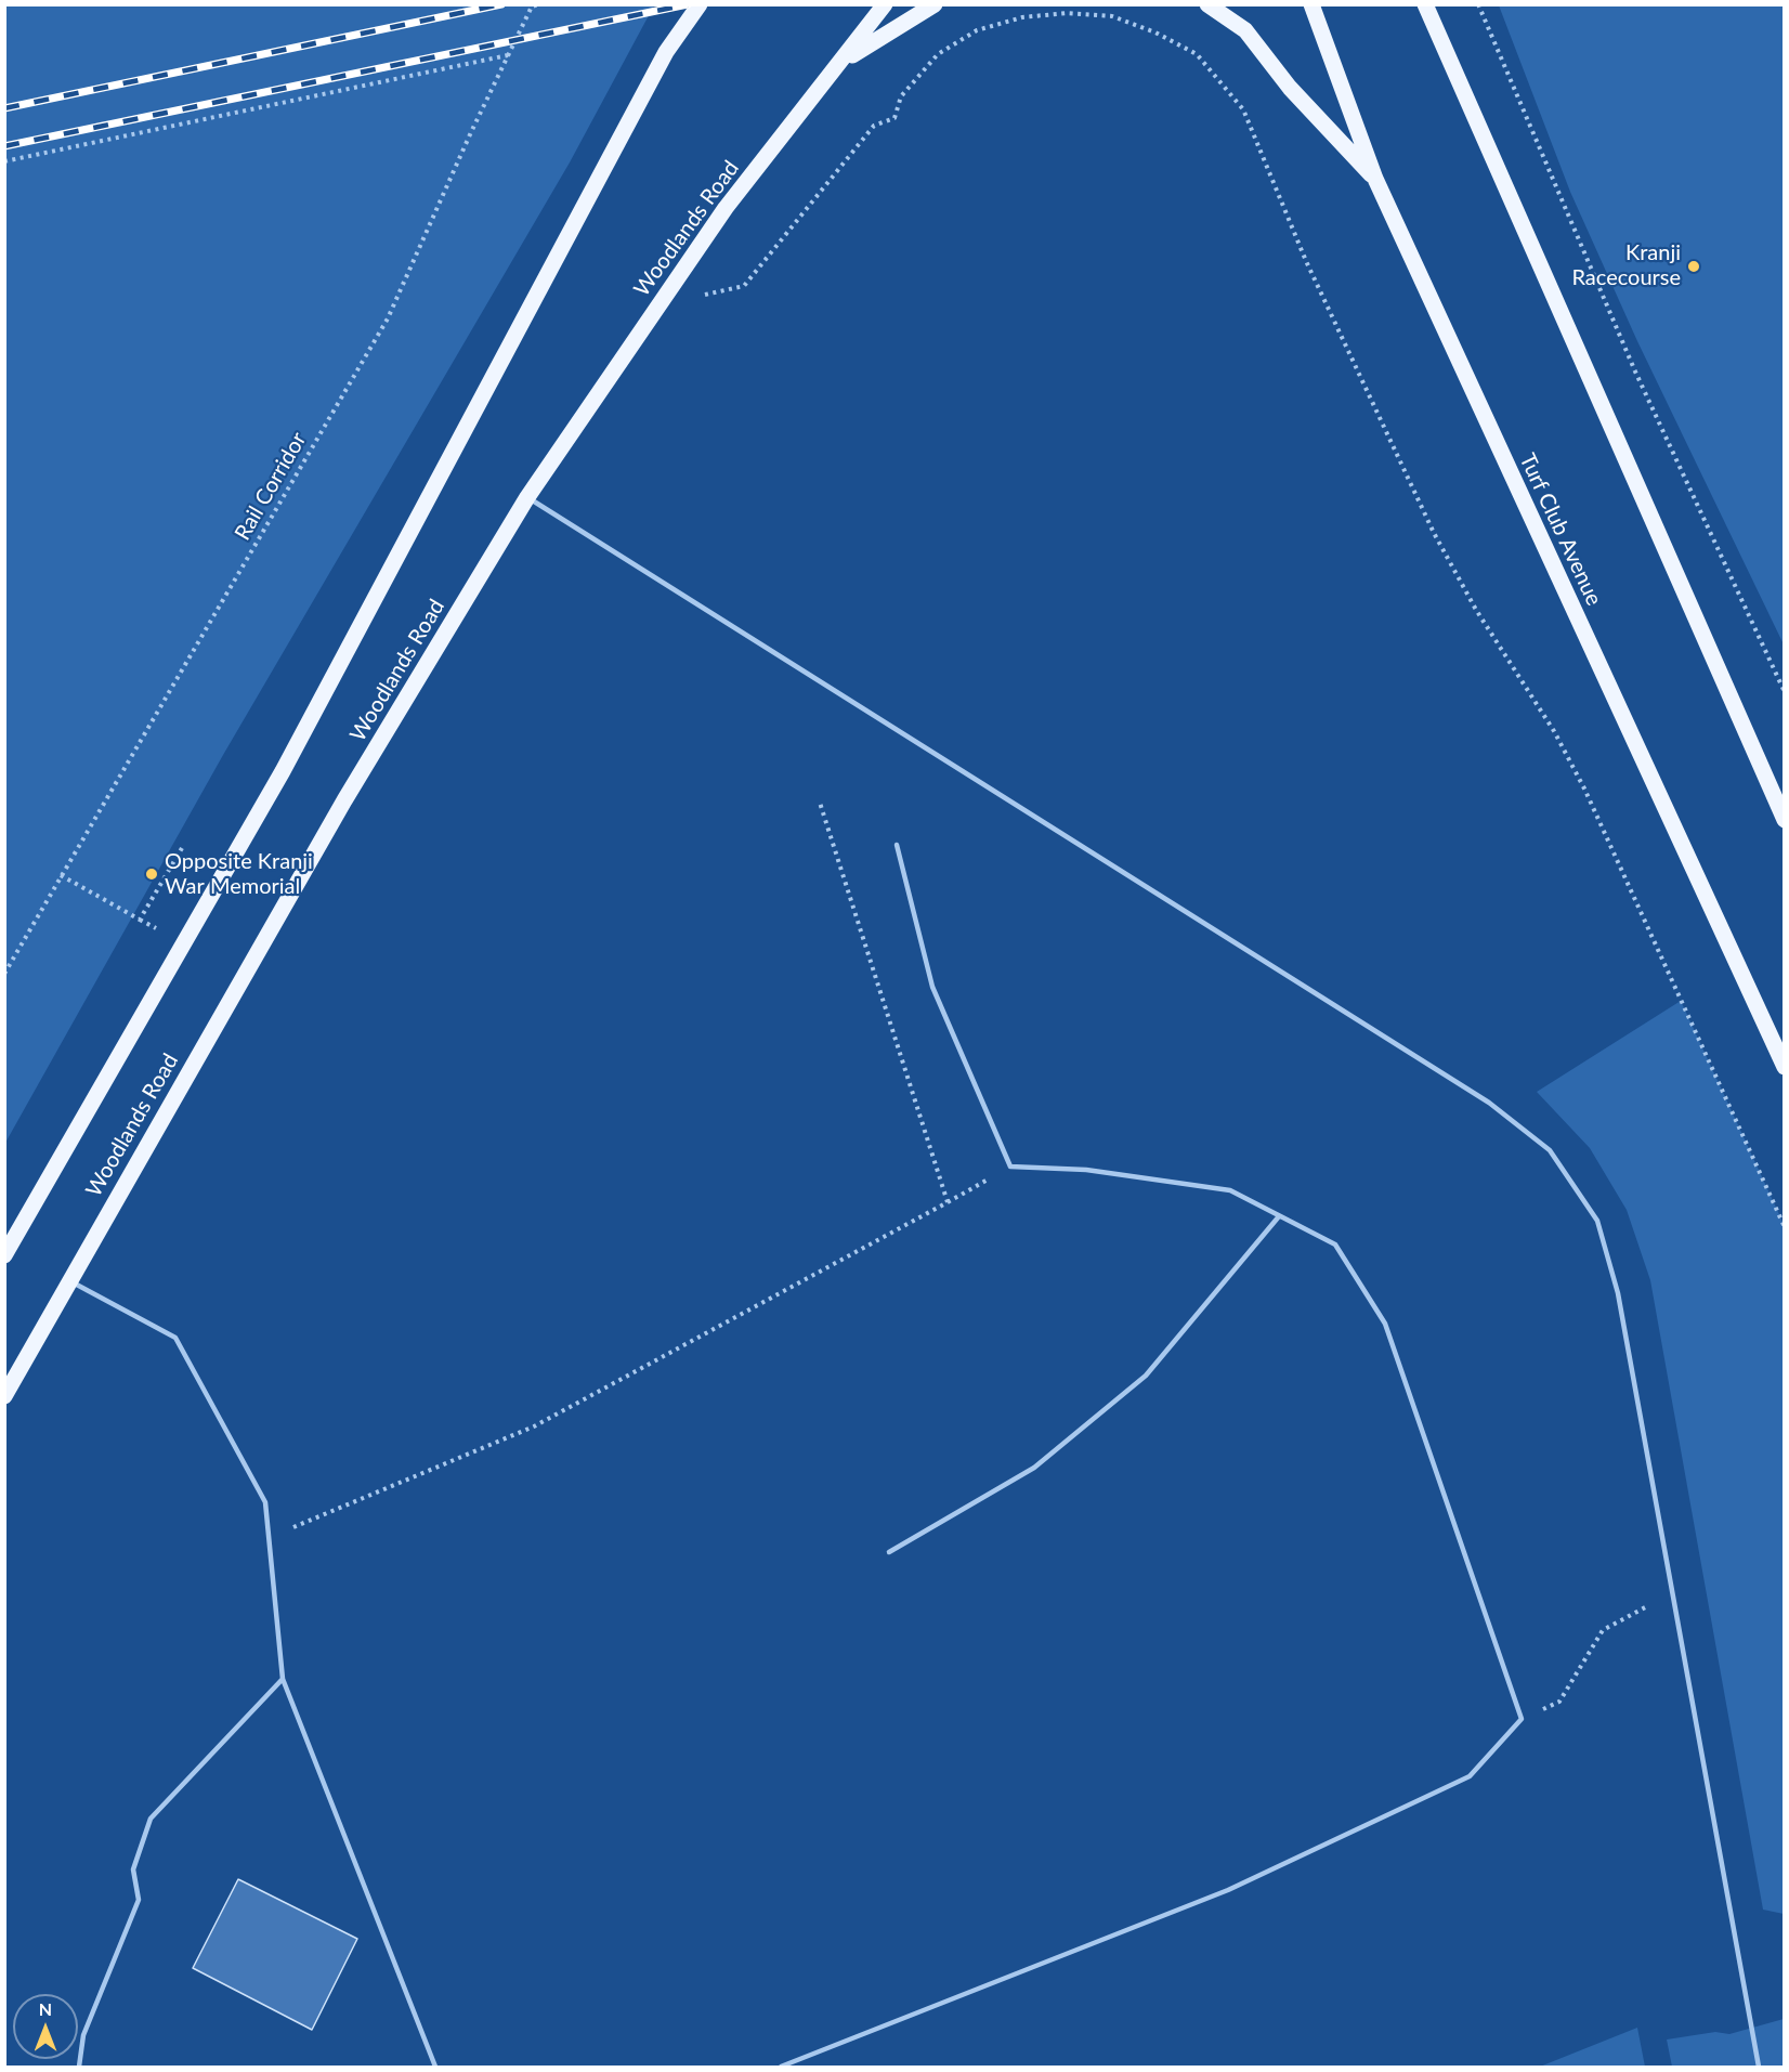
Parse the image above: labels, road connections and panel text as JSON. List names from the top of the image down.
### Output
{
  "streets": {
    "main road": ["Woodlands Road", "Turf Club Avenue"],
    "path": ["Rail Corridor"]
  },
  "places": ["Kranji Racecourse", "Opposite Kranji War Memorial"],
  "north": "top"
}
